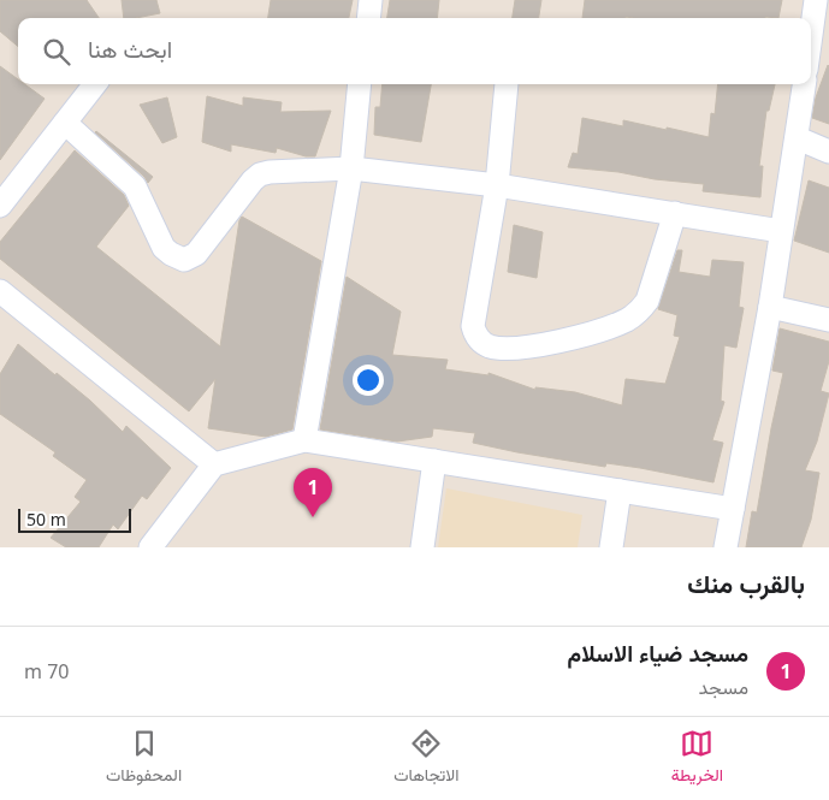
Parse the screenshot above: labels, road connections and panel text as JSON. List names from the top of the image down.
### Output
{
  "scale_bar": "50 m",
  "page": {
    "search": "ابحث هنا",
    "pins": "1",
    "scale": "50 m",
    "heading": "بالقرب منك",
    "list": [
      {
        "mark": "1",
        "name": "مسجد ضياء الاسلام",
        "note": "مسجد",
        "value": "70 m"
      }
    ],
    "nav": ["الخريطة", "الاتجاهات", "المحفوظات"]
  }
}
